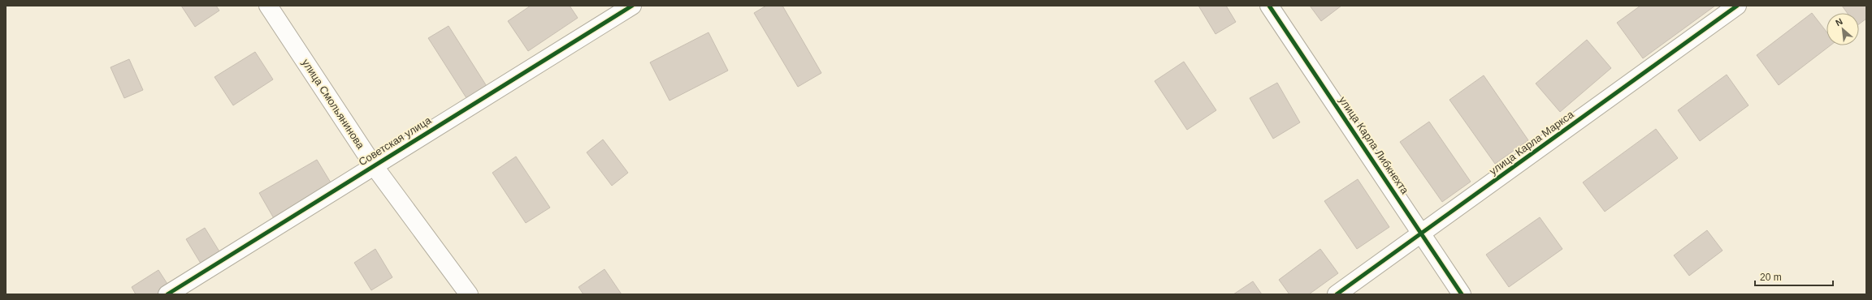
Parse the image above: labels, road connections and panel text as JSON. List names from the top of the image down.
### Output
{
  "streets": {
    "street": [
      "улица Смольянинова",
      "Советская улица",
      "улица Карла Маркса",
      "улица Карла Либкнехта"
    ]
  },
  "crossings": [
    ["улица Смольянинова", "Советская улица"],
    ["улица Карла Маркса", "улица Карла Либкнехта"]
  ],
  "scale_bar": "20 m",
  "north": "top left"
}
